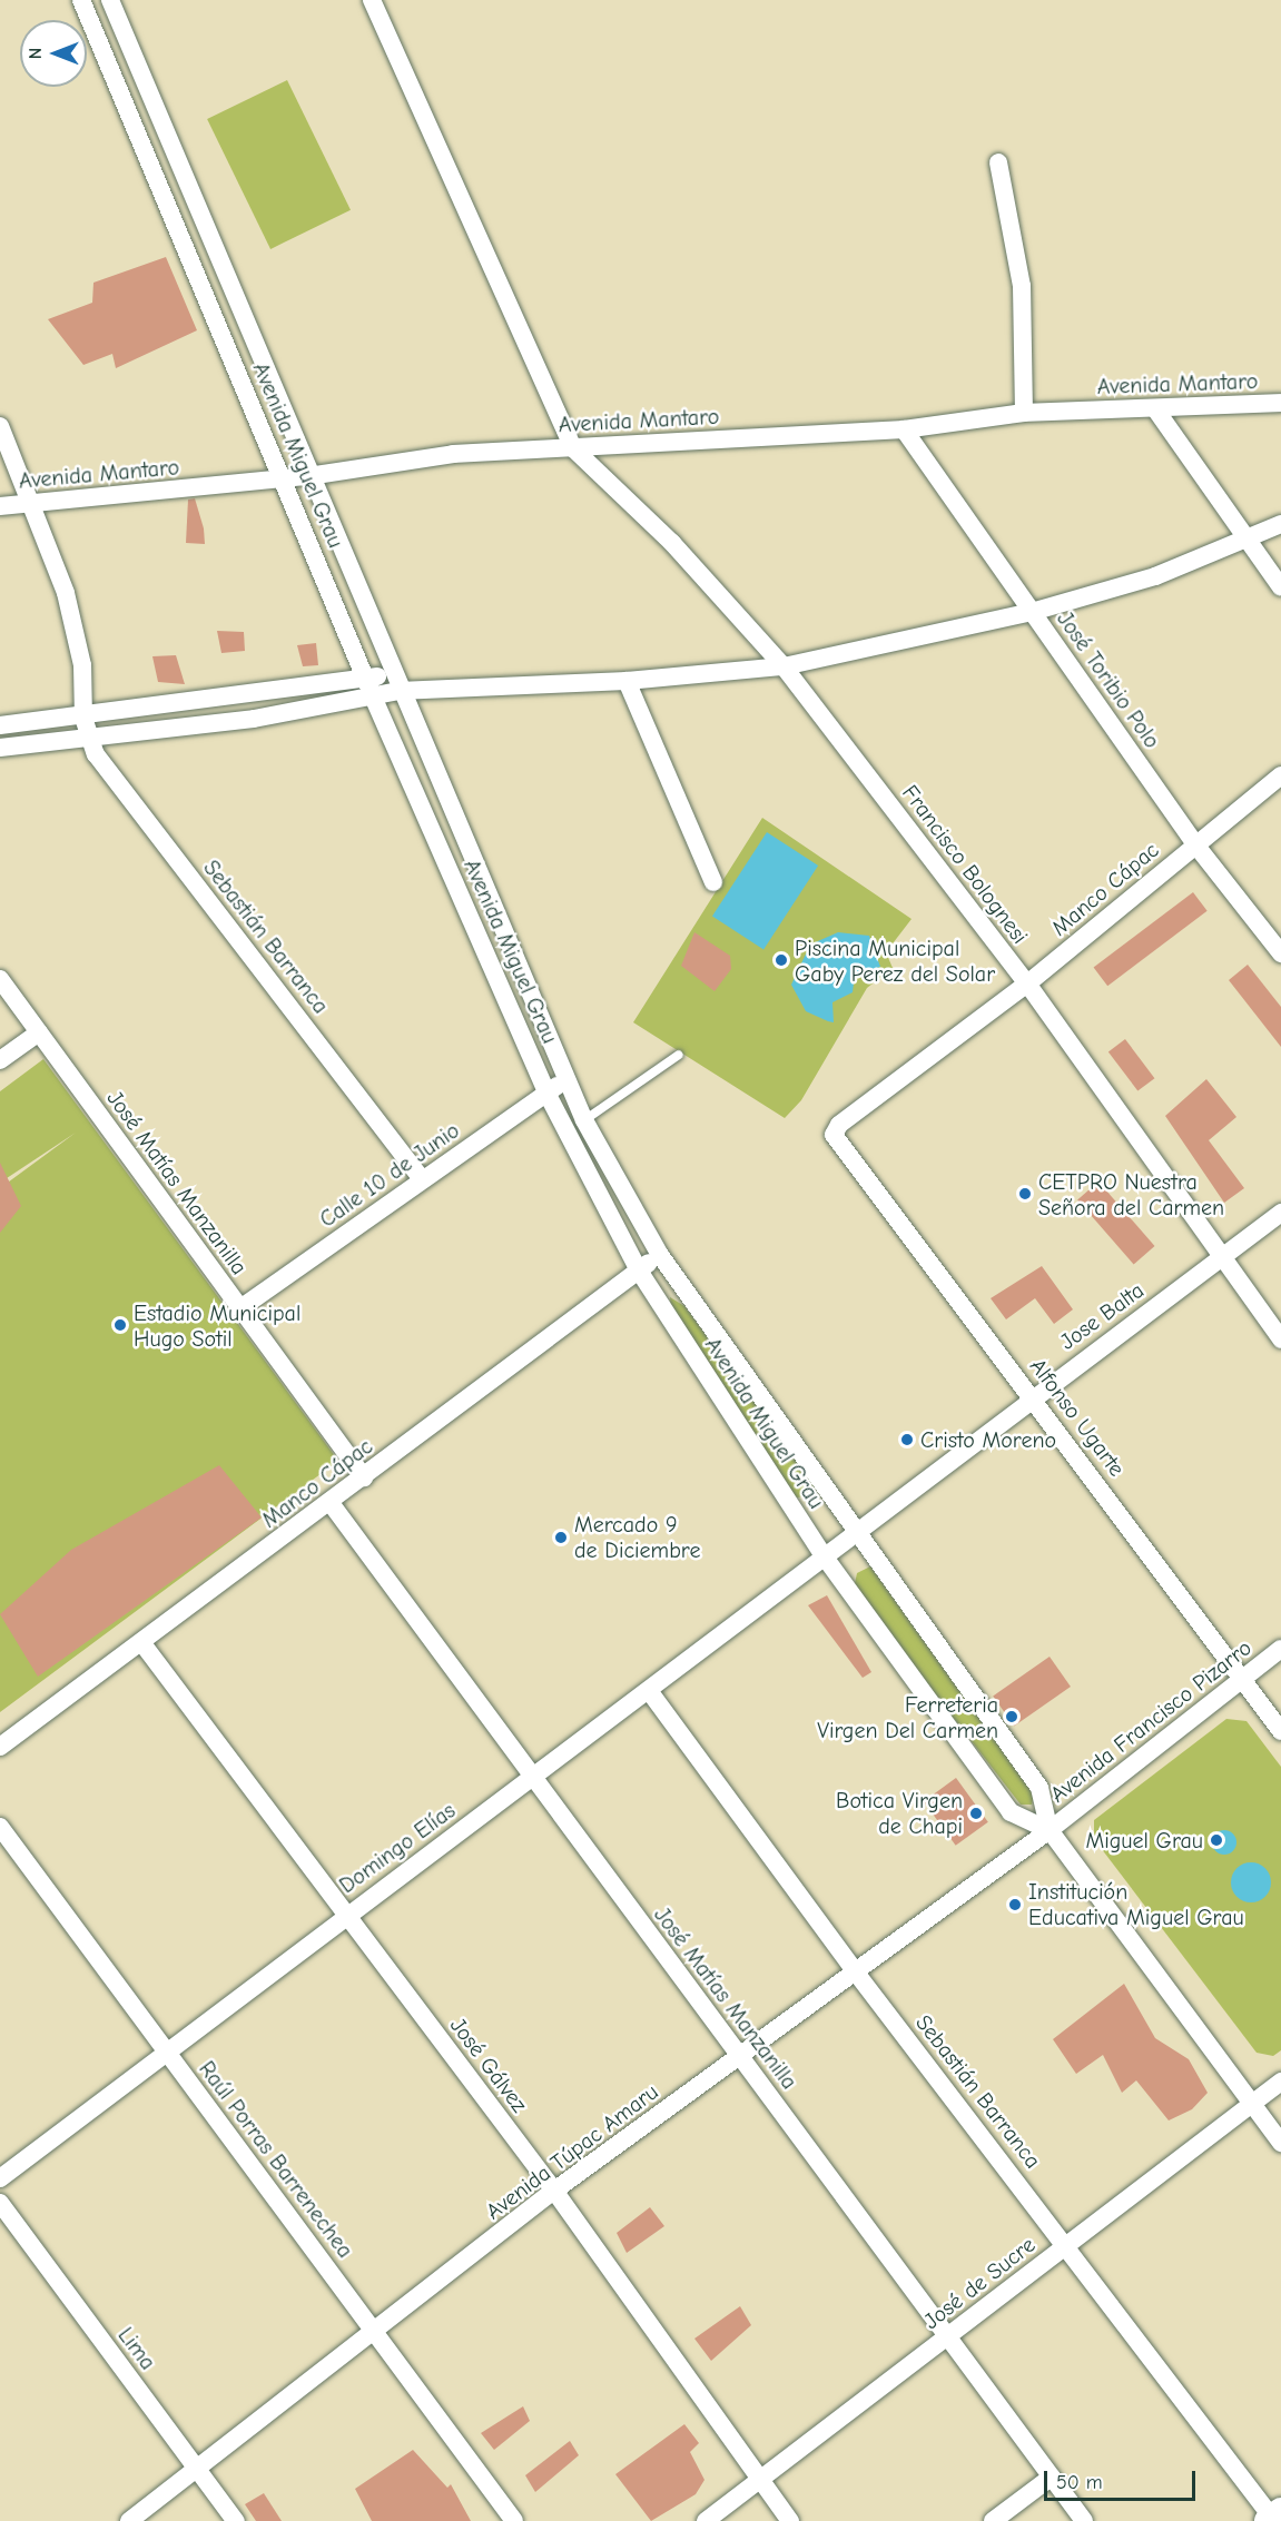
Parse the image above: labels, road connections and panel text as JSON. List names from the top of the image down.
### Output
{
  "streets": {
    "street": [
      "Avenida Mantaro",
      "Avenida Miguel Grau",
      "José Toribio Polo",
      "Francisco Bolognesi",
      "Manco Cápac",
      "Sebastián Barranca",
      "Calle 10 de Junio",
      "José Matías Manzanilla",
      "Jose Balta",
      "Alfonso Ugarte",
      "Avenida Francisco Pizarro",
      "Domingo Elías",
      "José Gálvez",
      "Avenida Túpac Amaru",
      "Raúl Porras Barrenechea",
      "José de Sucre",
      "Lima"
    ]
  },
  "crossings": [
    ["Avenida Mantaro", "Avenida Miguel Grau"],
    ["Avenida Mantaro", "José Toribio Polo"],
    ["Avenida Mantaro", "Francisco Bolognesi"],
    ["Avenida Mantaro", "Sebastián Barranca"],
    ["Avenida Miguel Grau", "Manco Cápac"],
    ["Avenida Miguel Grau", "Calle 10 de Junio"],
    ["Avenida Miguel Grau", "Jose Balta"],
    ["Avenida Miguel Grau", "Avenida Francisco Pizarro"],
    ["Avenida Miguel Grau", "Domingo Elías"],
    ["Avenida Miguel Grau", "Avenida Túpac Amaru"],
    ["Avenida Miguel Grau", "José de Sucre"],
    ["José Toribio Polo", "Manco Cápac"],
    ["Francisco Bolognesi", "Manco Cápac"],
    ["Francisco Bolognesi", "Jose Balta"],
    ["Manco Cápac", "José Matías Manzanilla"],
    ["Manco Cápac", "Alfonso Ugarte"],
    ["Manco Cápac", "José Gálvez"],
    ["Sebastián Barranca", "Calle 10 de Junio"],
    ["Sebastián Barranca", "Domingo Elías"],
    ["Sebastián Barranca", "Avenida Túpac Amaru"],
    ["Sebastián Barranca", "José de Sucre"],
    ["Calle 10 de Junio", "José Matías Manzanilla"],
    ["José Matías Manzanilla", "Domingo Elías"],
    ["José Matías Manzanilla", "Avenida Túpac Amaru"],
    ["José Matías Manzanilla", "José de Sucre"],
    ["Jose Balta", "Alfonso Ugarte"],
    ["Jose Balta", "Domingo Elías"],
    ["Alfonso Ugarte", "Avenida Francisco Pizarro"],
    ["Avenida Francisco Pizarro", "Avenida Túpac Amaru"],
    ["Domingo Elías", "José Gálvez"],
    ["Domingo Elías", "Raúl Porras Barrenechea"],
    ["José Gálvez", "Avenida Túpac Amaru"],
    ["José Gálvez", "José de Sucre"],
    ["Avenida Túpac Amaru", "Raúl Porras Barrenechea"],
    ["Avenida Túpac Amaru", "Lima"]
  ],
  "places": [
    "Piscina Municipal Gaby Perez del Solar",
    "CETPRO Nuestra Señora del Carmen",
    "Estadio Municipal Hugo Sotil",
    "Cristo Moreno",
    "Mercado 9 de Diciembre",
    "Ferreteria Virgen Del Carmen",
    "Botica Virgen de Chapi",
    "Miguel Grau",
    "Institución Educativa Miguel Grau"
  ],
  "scale_bar": "50 m",
  "north": "left"
}
